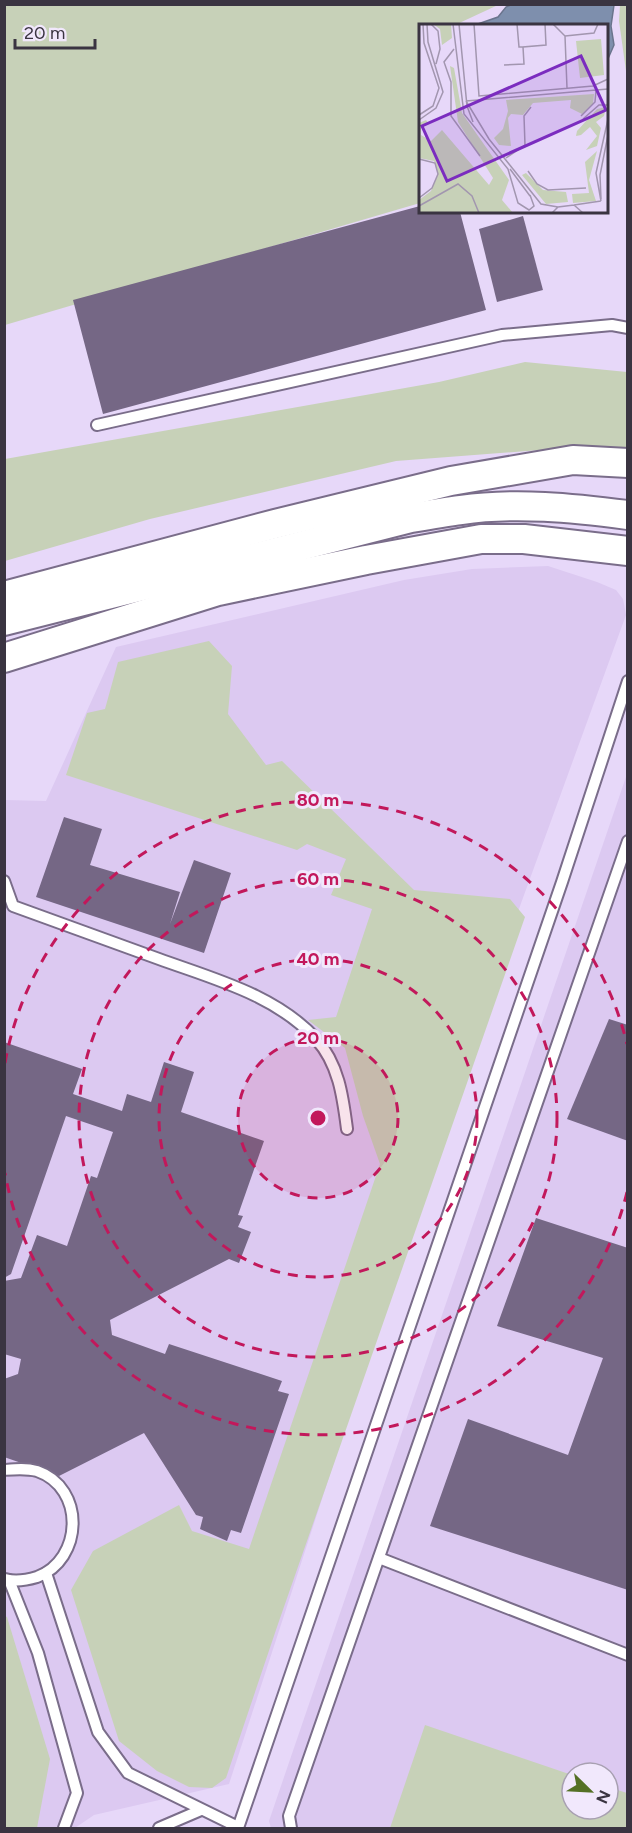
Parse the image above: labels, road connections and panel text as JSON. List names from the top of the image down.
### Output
{
  "scale_bar": "20 m",
  "north": "bottom right",
  "rings": [
    "80 m",
    "60 m",
    "40 m",
    "20 m"
  ]
}
